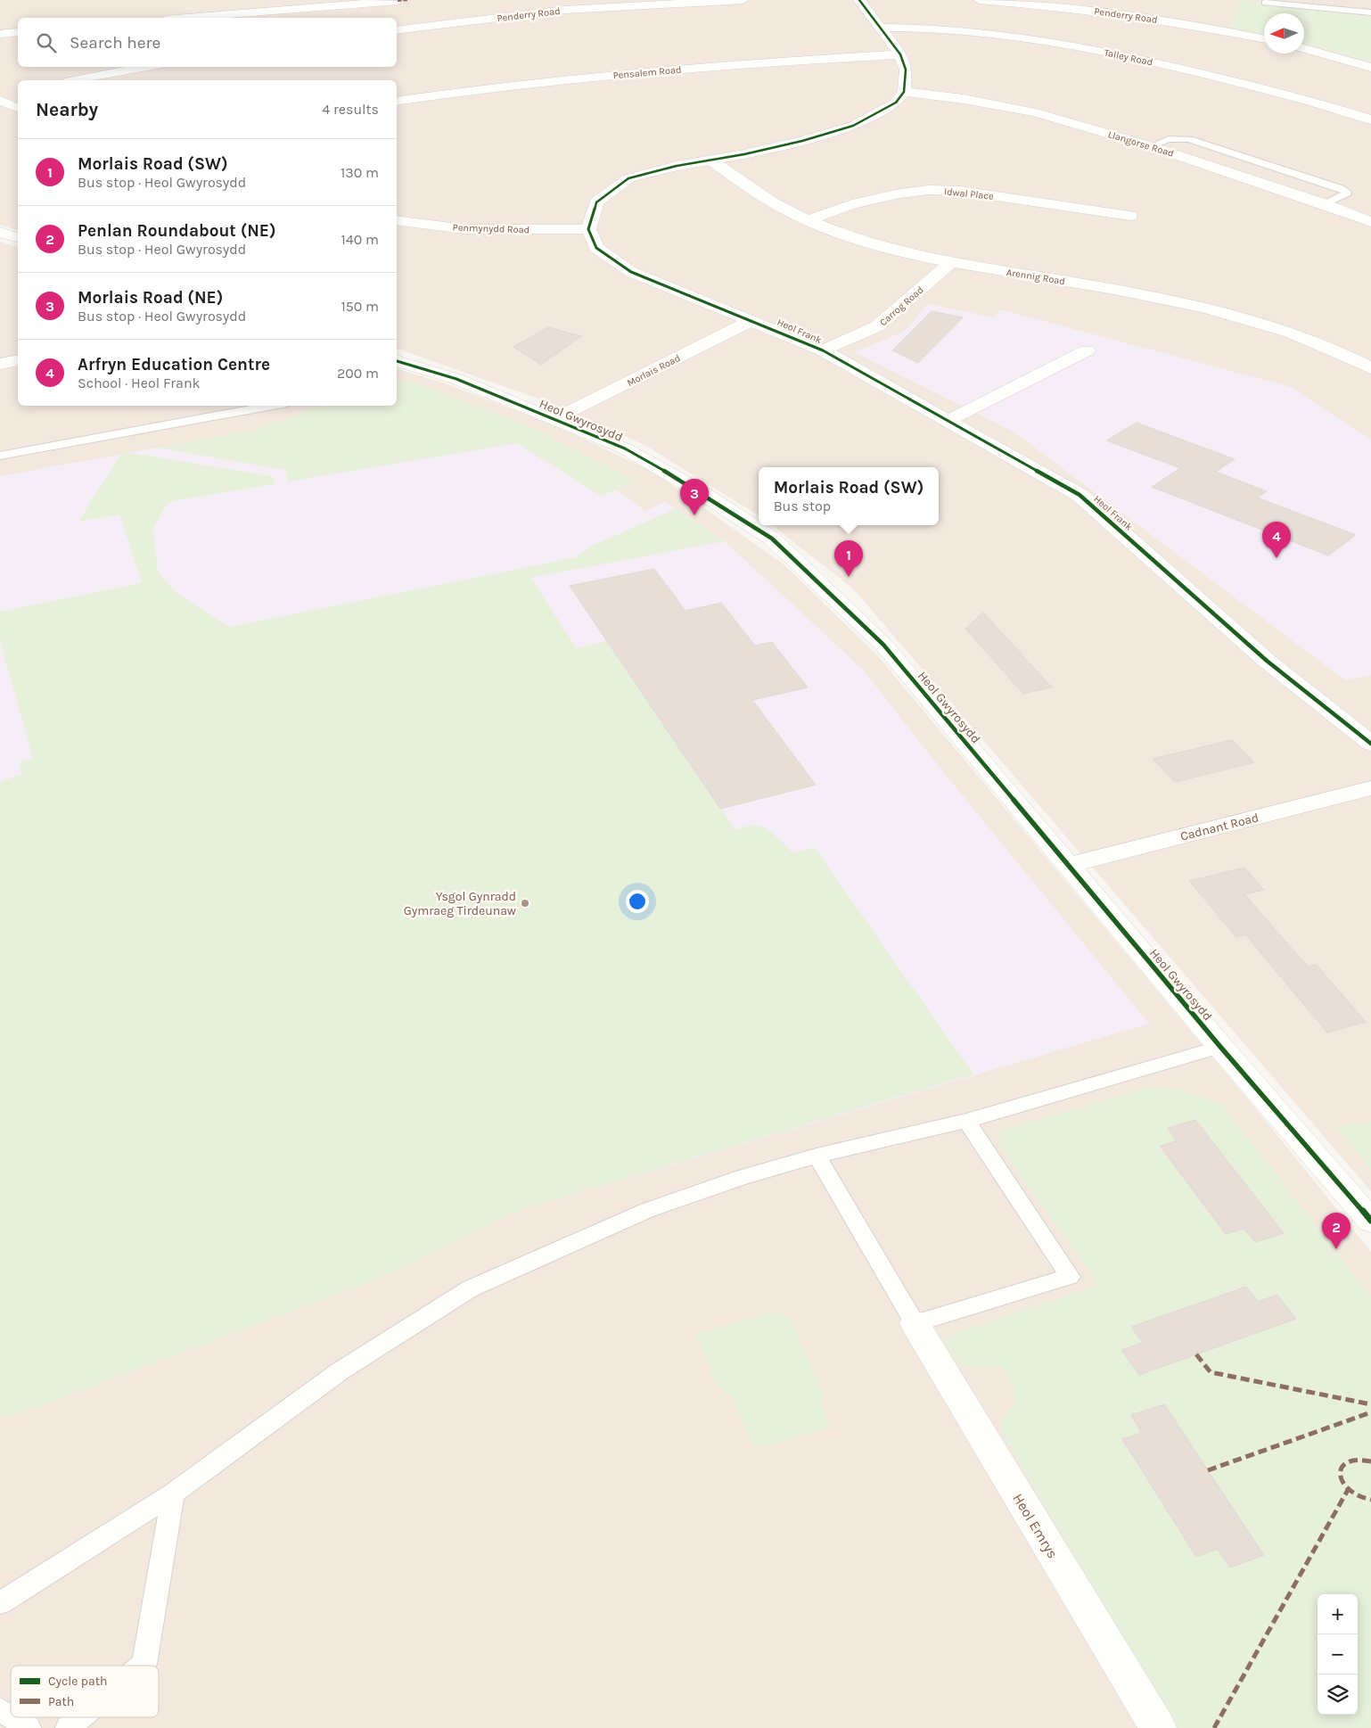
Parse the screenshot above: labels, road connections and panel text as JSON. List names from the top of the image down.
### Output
{
  "streets": {
    "street": [
      "Penderry Road",
      "Talley Road",
      "Pensalem Road",
      "Llangorse Road",
      "Idwal Place",
      "Penmynydd Road",
      "Arennig Road",
      "Carrog Road",
      "Heol Frank",
      "Morlais Road",
      "Heol Gwyrosydd",
      "Cadnant Road",
      "Heol Emrys"
    ]
  },
  "crossings": [
    ["Idwal Place", "Arennig Road"],
    ["Penmynydd Road", "Heol Frank"],
    ["Arennig Road", "Carrog Road"],
    ["Carrog Road", "Heol Frank"],
    ["Heol Frank", "Morlais Road"],
    ["Morlais Road", "Heol Gwyrosydd"],
    ["Heol Gwyrosydd", "Cadnant Road"]
  ],
  "places": ["Ysgol Gynradd Gymraeg Tirdeunaw"],
  "legend": ["Cycle path", "Path"],
  "north": "left",
  "page": {
    "search": "Search here",
    "heading": ["Nearby", "4 results"],
    "list": [
      {
        "mark": "1",
        "name": "Morlais Road (SW)",
        "note": "Bus stop · Heol Gwyrosydd",
        "value": "130 m"
      },
      {
        "mark": "2",
        "name": "Penlan Roundabout (NE)",
        "note": "Bus stop · Heol Gwyrosydd",
        "value": "140 m"
      },
      {
        "mark": "3",
        "name": "Morlais Road (NE)",
        "note": "Bus stop · Heol Gwyrosydd",
        "value": "150 m"
      },
      {
        "mark": "4",
        "name": "Arfryn Education Centre",
        "note": "School · Heol Frank",
        "value": "200 m"
      }
    ],
    "popup": ["Morlais Road (SW)", "Bus stop"],
    "pins": [
      "3",
      "4",
      "1",
      "2"
    ],
    "map_buttons": ["+", "−"]
  }
}
